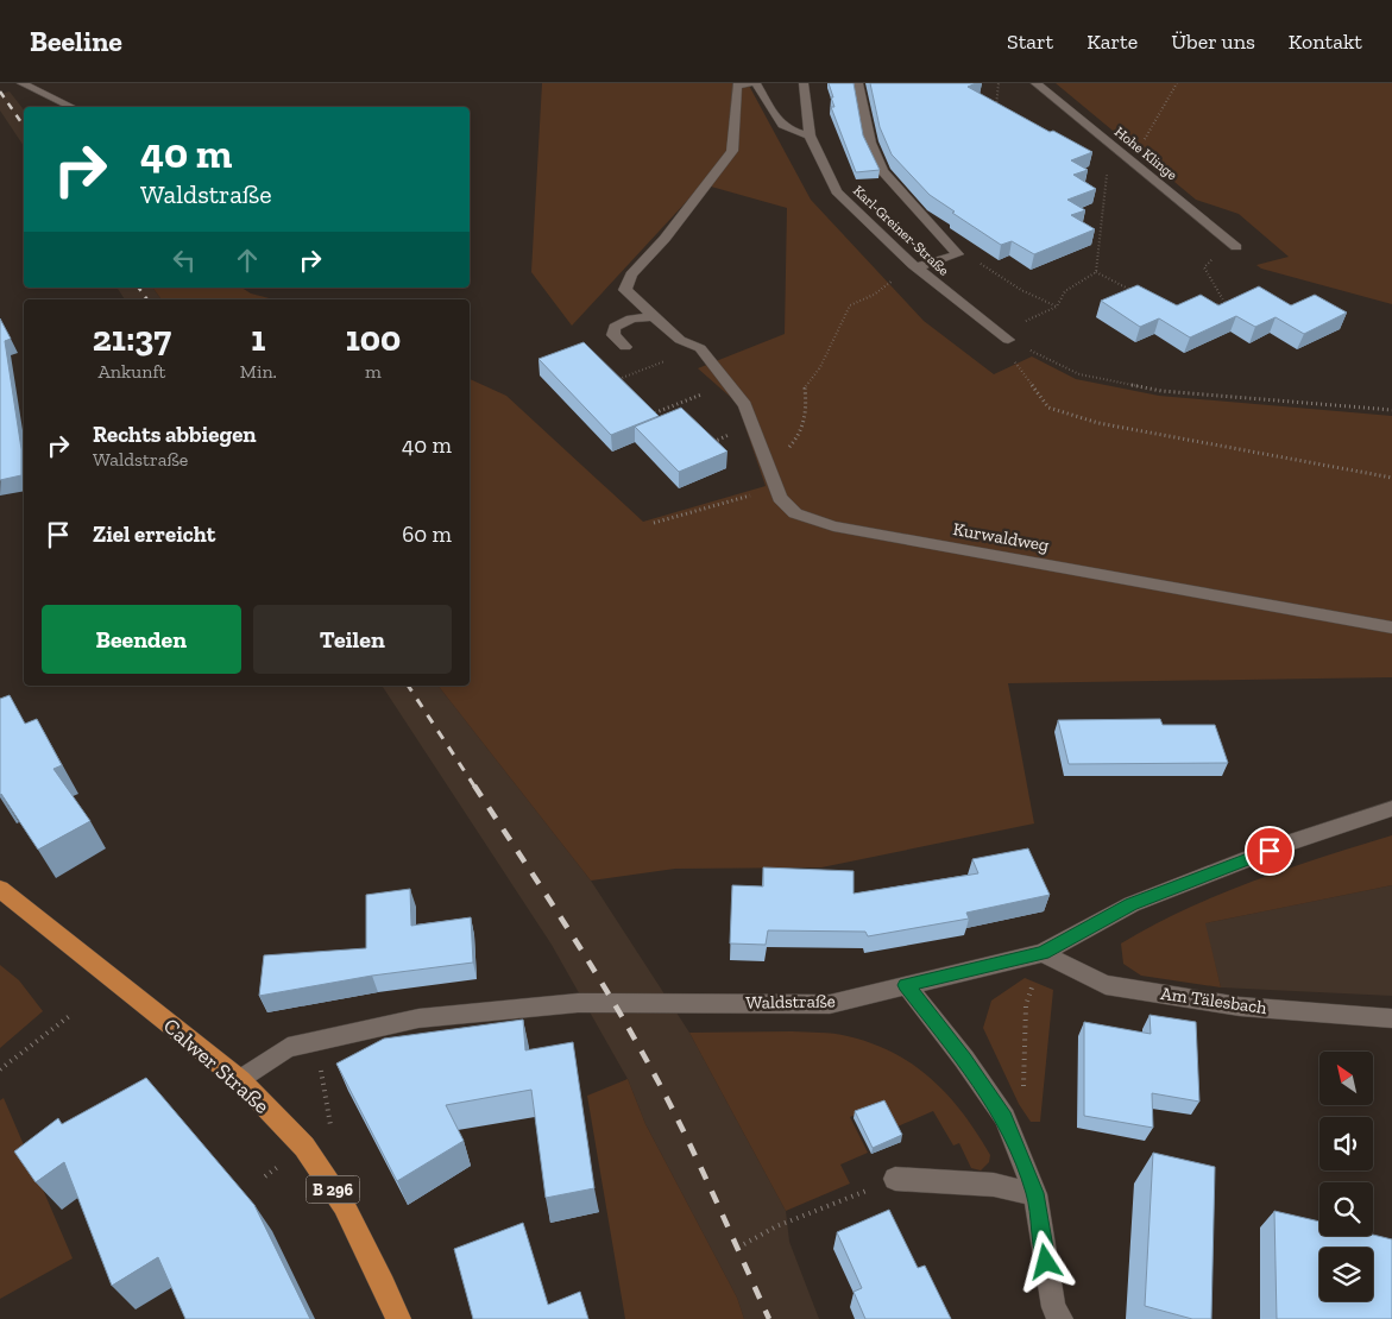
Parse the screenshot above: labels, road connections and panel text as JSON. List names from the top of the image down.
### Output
{
  "streets": {
    "main road": ["Calwer Straße", "B 296"],
    "street": [
      "Hohe Klinge",
      "Karl-Greiner-Straße",
      "Kurwaldweg",
      "Am Tälesbach",
      "Waldstraße"
    ]
  },
  "crossings": [
    ["Am Tälesbach", "Waldstraße"],
    ["Waldstraße", "Calwer Straße"]
  ],
  "north": "top left",
  "page": {
    "header": "Beeline",
    "nav": [
      "Start",
      "Karte",
      "Über uns",
      "Kontakt"
    ],
    "turn": ["40 m", "Waldstraße"],
    "eta": [
      "21:37",
      "Ankunft",
      "1",
      "Min.",
      "100",
      "m"
    ],
    "list": [
      {
        "name": "Rechts abbiegen",
        "note": "Waldstraße",
        "value": "40 m"
      },
      {
        "name": "Ziel erreicht",
        "value": "60 m"
      }
    ],
    "buttons": ["Beenden", "Teilen"]
  }
}
